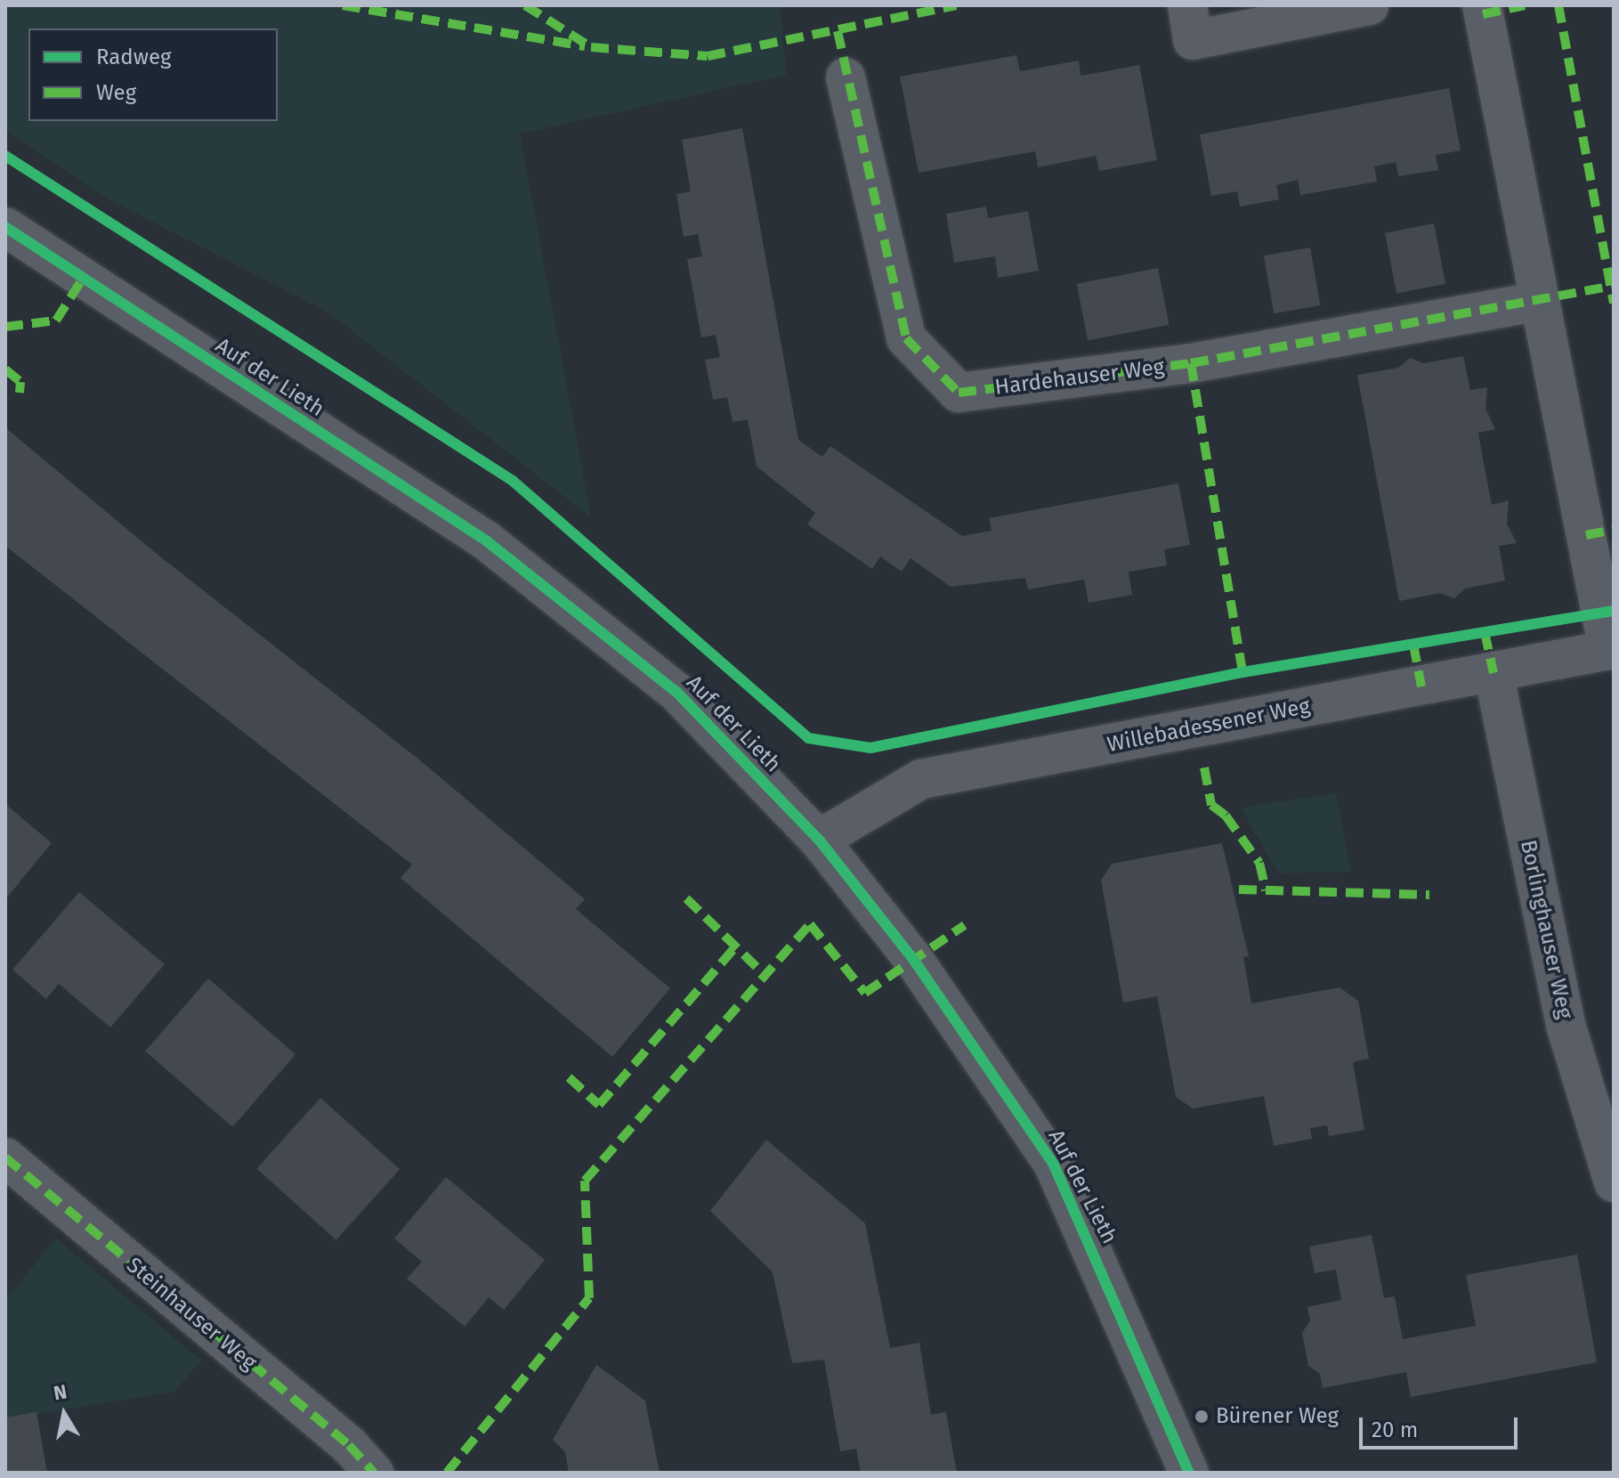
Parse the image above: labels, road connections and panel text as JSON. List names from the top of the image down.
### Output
{
  "streets": {
    "street": [
      "Auf der Lieth",
      "Hardehauser Weg",
      "Willebadessener Weg",
      "Borlinghauser Weg",
      "Steinhauser Weg"
    ]
  },
  "crossings": [
    ["Auf der Lieth", "Willebadessener Weg"],
    ["Willebadessener Weg", "Borlinghauser Weg"]
  ],
  "places": ["Bürener Weg"],
  "legend": ["Radweg", "Weg"],
  "scale_bar": "20 m",
  "north": "top"
}
